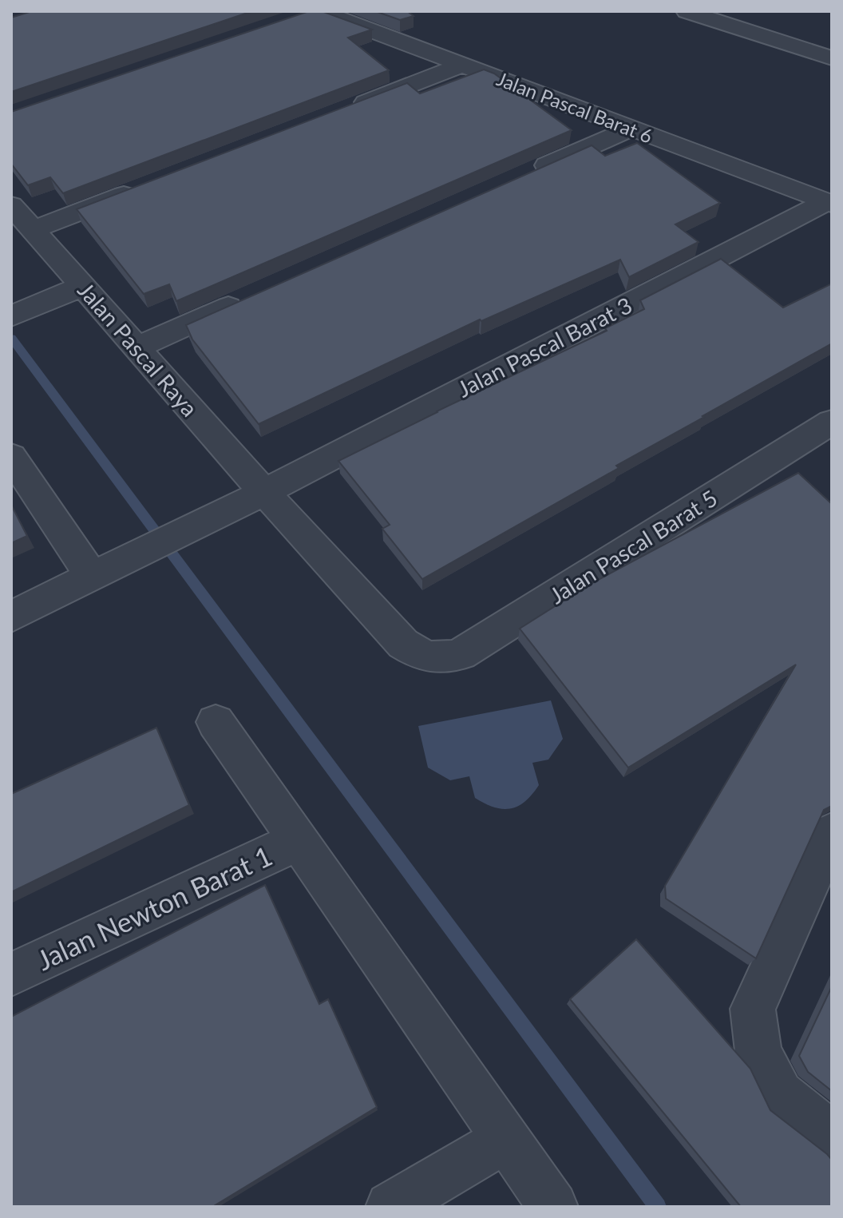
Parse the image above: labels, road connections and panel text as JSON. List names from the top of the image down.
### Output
{
  "streets": {
    "street": [
      "Jalan Pascal Barat 6",
      "Jalan Pascal Barat 3",
      "Jalan Pascal Raya",
      "Jalan Pascal Barat 5",
      "Jalan Newton Barat 1"
    ]
  },
  "crossings": [
    ["Jalan Pascal Barat 6", "Jalan Pascal Barat 3"],
    ["Jalan Pascal Barat 3", "Jalan Pascal Raya"],
    ["Jalan Pascal Raya", "Jalan Pascal Barat 5"]
  ]
}
